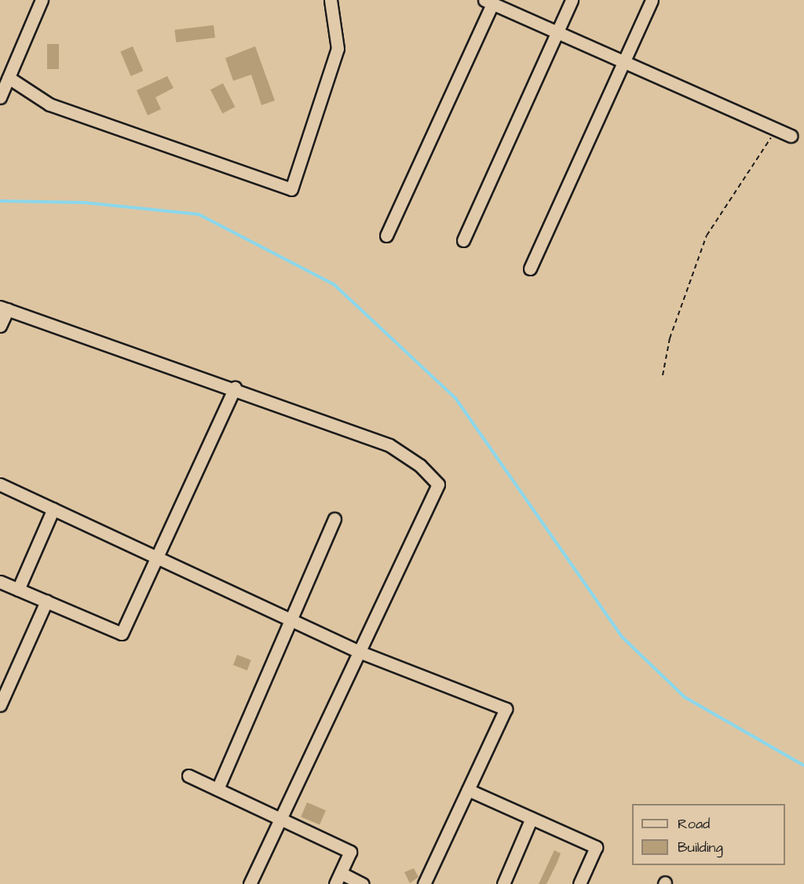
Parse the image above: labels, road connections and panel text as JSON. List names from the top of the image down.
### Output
{
  "legend": ["Road", "Building"]
}
